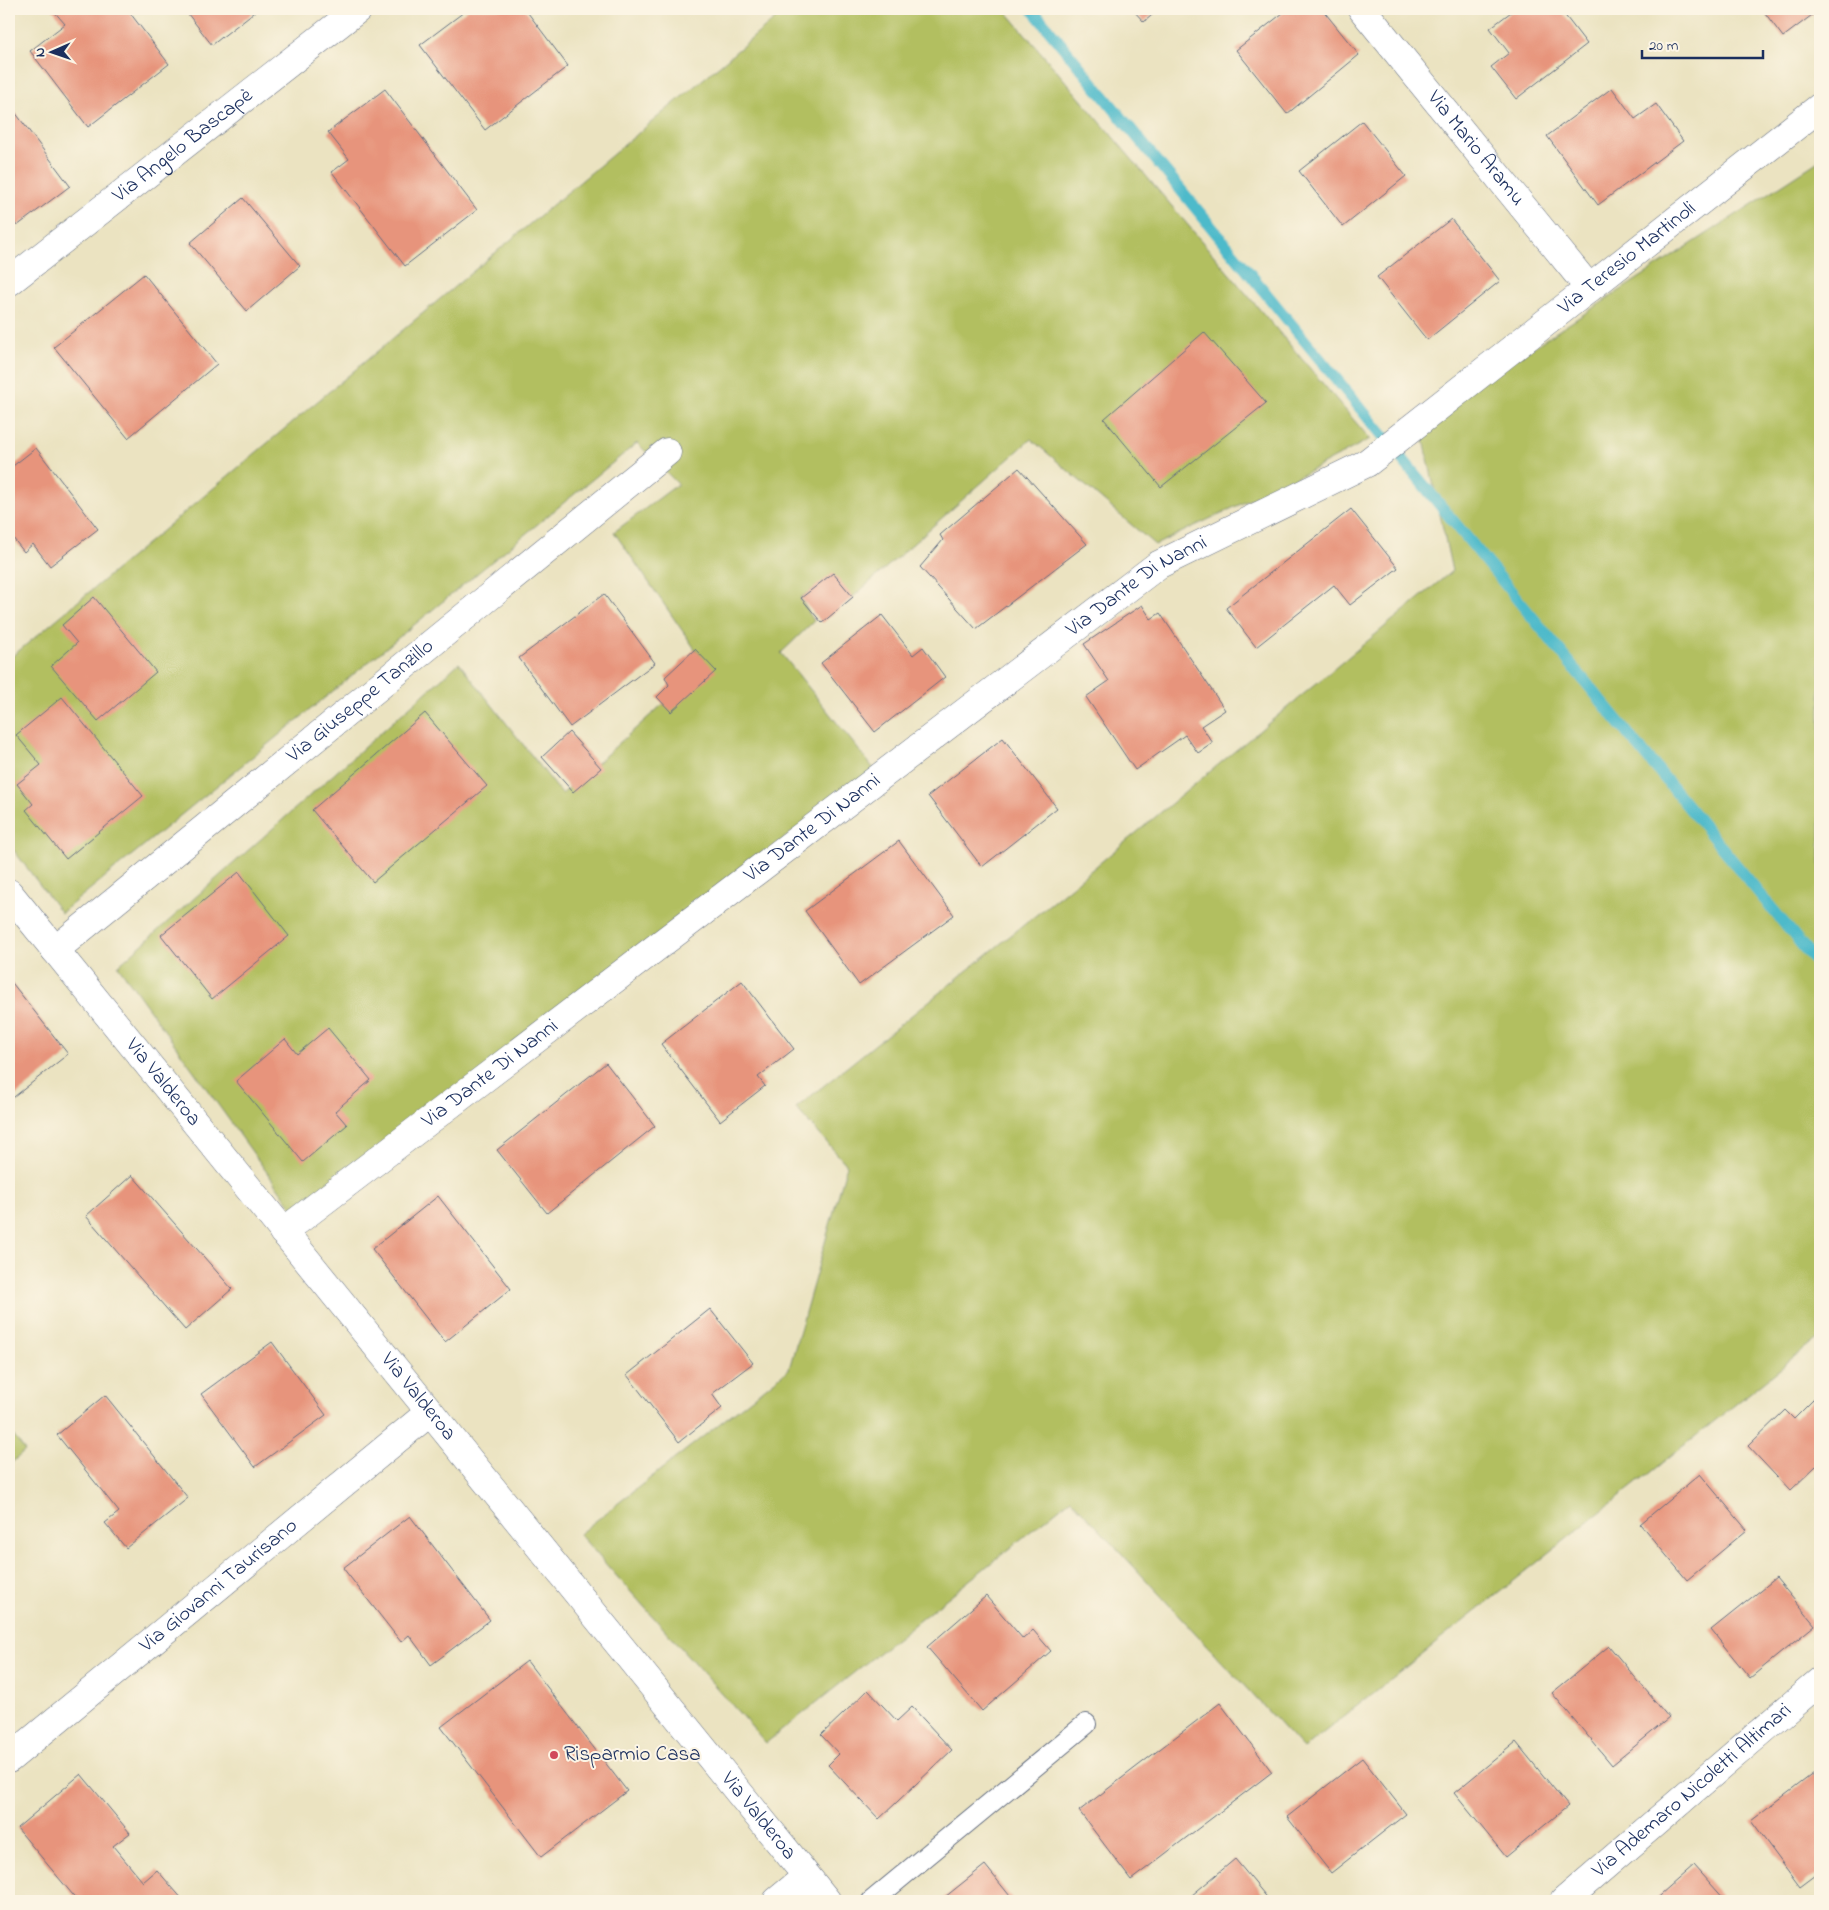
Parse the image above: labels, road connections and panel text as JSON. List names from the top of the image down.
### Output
{
  "streets": {
    "street": [
      "Via Angelo Bascapè",
      "Via Mario Aramu",
      "Via Teresio Martinoli",
      "Via Dante Di Nanni",
      "Via Giuseppe Tanzillo",
      "Via Valderoa",
      "Via Giovanni Taurisano",
      "Via Ademaro Nicoletti Altimari"
    ]
  },
  "crossings": [
    ["Via Mario Aramu", "Via Teresio Martinoli"],
    ["Via Teresio Martinoli", "Via Dante Di Nanni"],
    ["Via Dante Di Nanni", "Via Valderoa"],
    ["Via Giuseppe Tanzillo", "Via Valderoa"],
    ["Via Valderoa", "Via Giovanni Taurisano"]
  ],
  "places": ["Risparmio Casa"],
  "scale_bar": "20 m",
  "north": "left"
}
